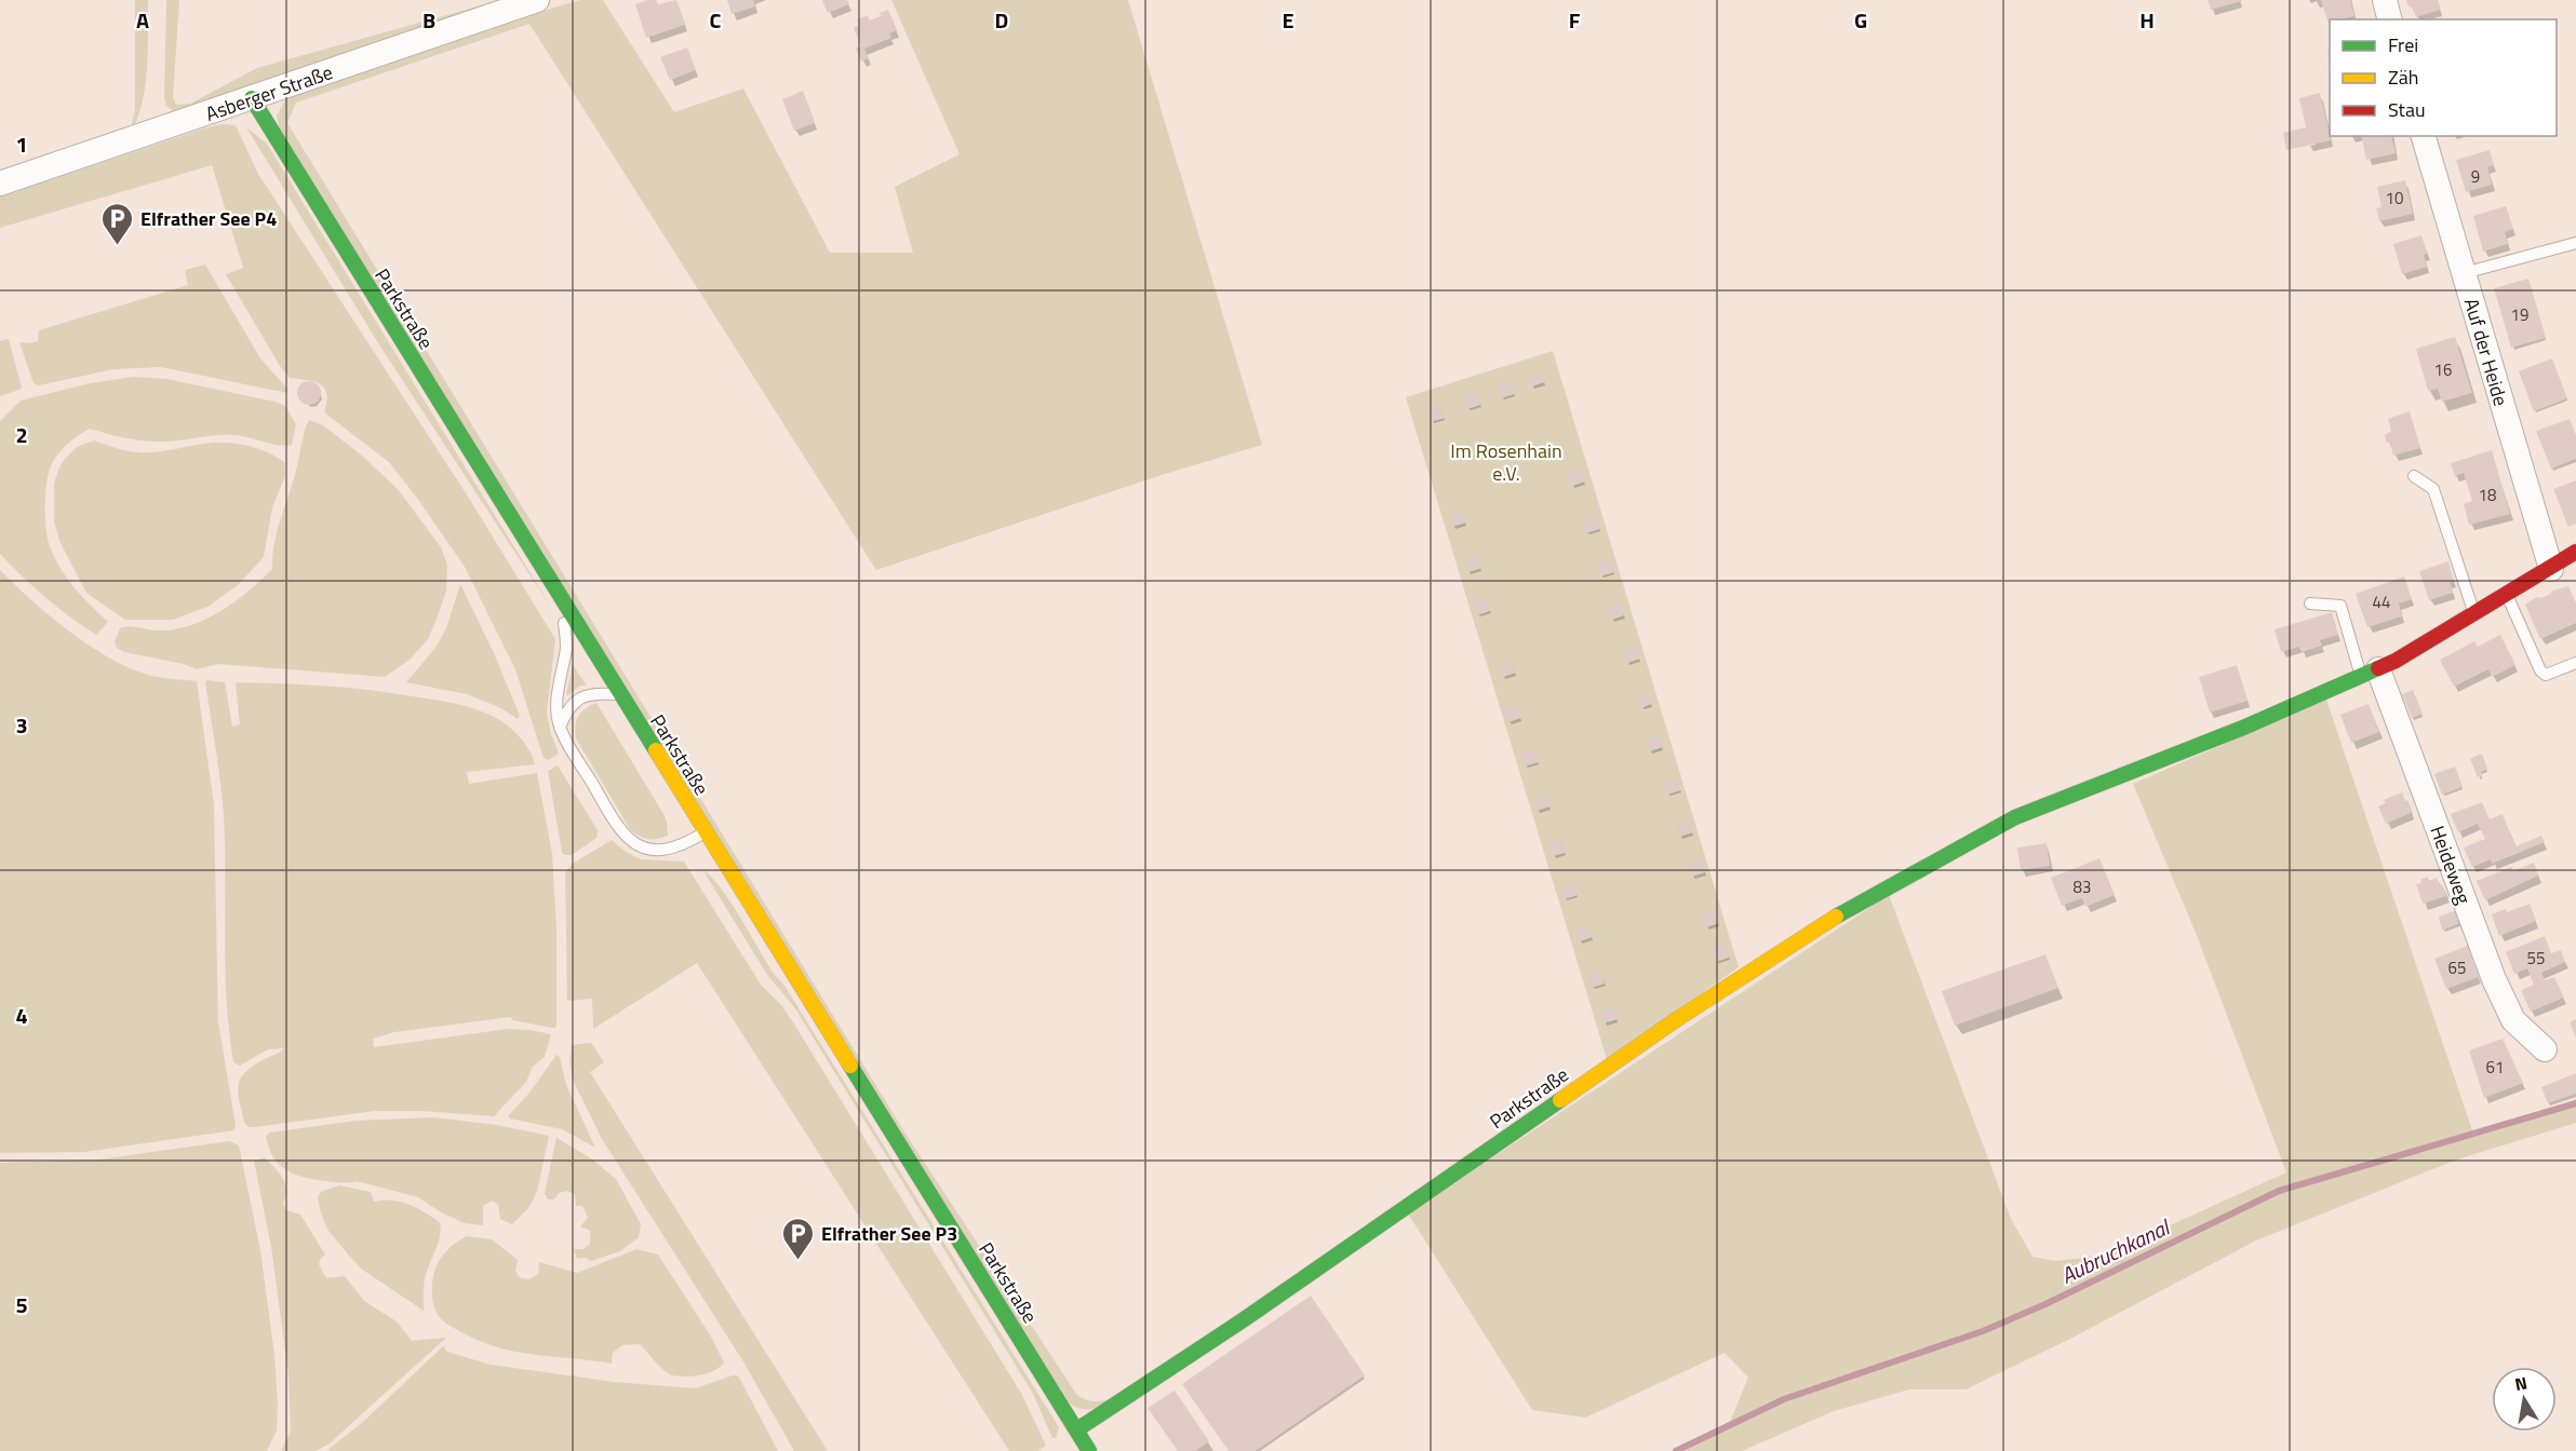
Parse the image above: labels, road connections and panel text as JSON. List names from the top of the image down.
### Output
{
  "streets": {
    "street": [
      "Asberger Straße",
      "Parkstraße",
      "Auf der Heide",
      "Heideweg"
    ]
  },
  "crossings": [
    ["Asberger Straße", "Parkstraße"],
    ["Parkstraße", "Heideweg"]
  ],
  "water": ["Aubruchkanal"],
  "parks": ["Im Rosenhain e.V."],
  "places": {
    "parking": ["Elfrather See P4", "Elfrather See P3"]
  },
  "house_numbers": [
    "9",
    "10",
    "19",
    "16",
    "18",
    "44",
    "83",
    "55",
    "65",
    "61"
  ],
  "legend": ["Frei", "Zäh", "Stau"],
  "north": "top",
  "grid": {
    "columns": [
      "A",
      "B",
      "C",
      "D",
      "E",
      "F",
      "G",
      "H"
    ],
    "rows": [
      "1",
      "2",
      "3",
      "4",
      "5"
    ]
  }
}
